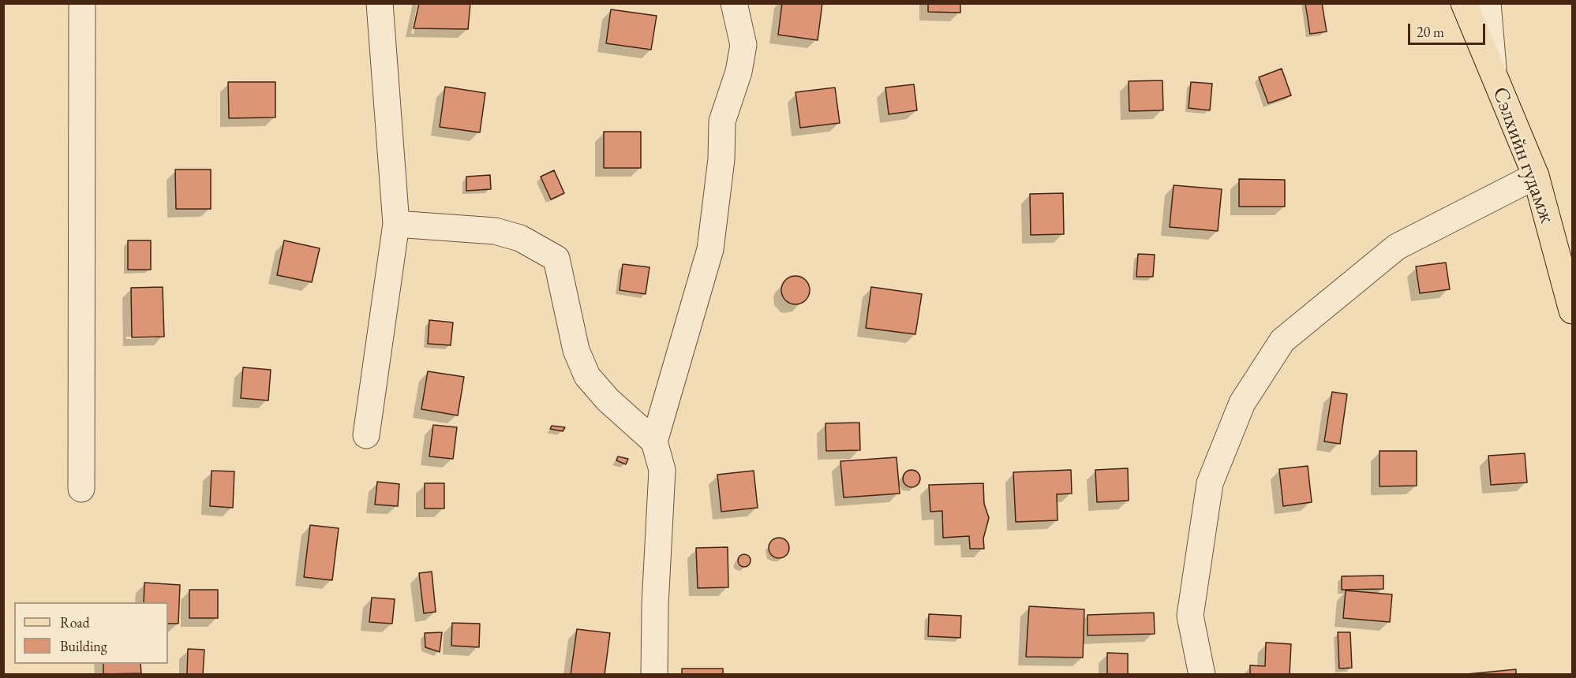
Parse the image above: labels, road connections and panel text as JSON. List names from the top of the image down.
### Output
{
  "streets": {
    "main road": ["Сэлхийн гудамж"]
  },
  "legend": ["Road", "Building"],
  "scale_bar": "20 m"
}
